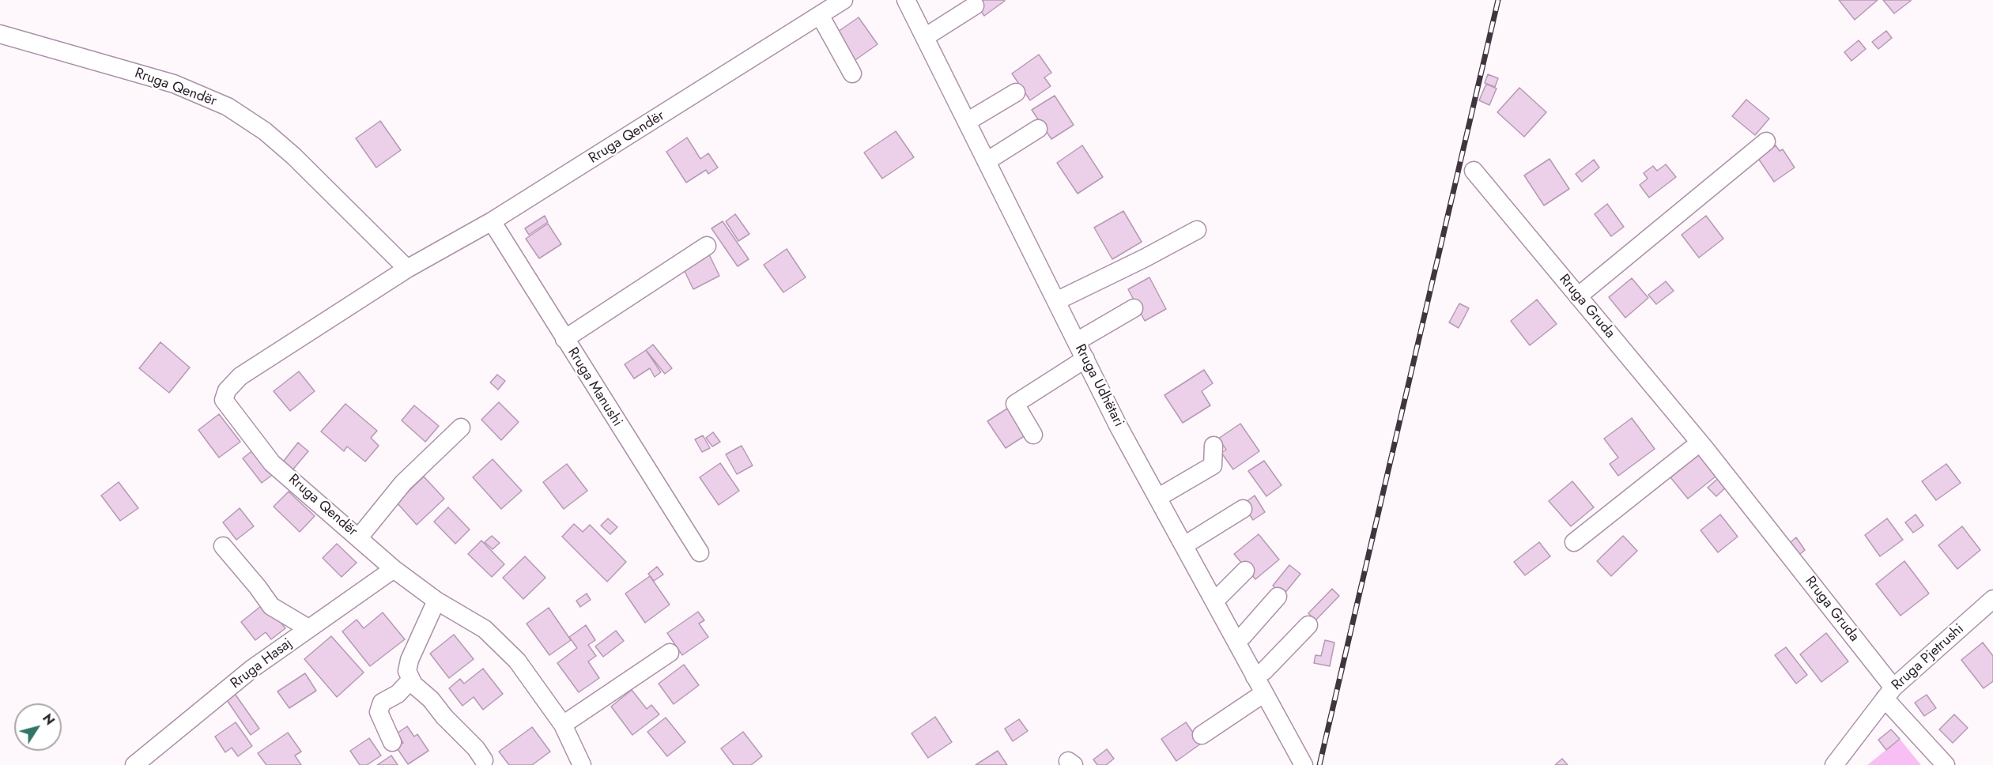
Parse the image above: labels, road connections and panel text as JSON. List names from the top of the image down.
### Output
{
  "streets": {
    "street": [
      "Rruga Qendër",
      "Rruga Gruda",
      "Rruga Udhëtari",
      "Rruga Manushi",
      "Rruga Pjetrushi",
      "Rruga Hasaj"
    ]
  },
  "crossings": [
    ["Rruga Qendër", "Rruga Manushi"],
    ["Rruga Qendër", "Rruga Hasaj"],
    ["Rruga Gruda", "Rruga Pjetrushi"]
  ],
  "north": "top right"
}
